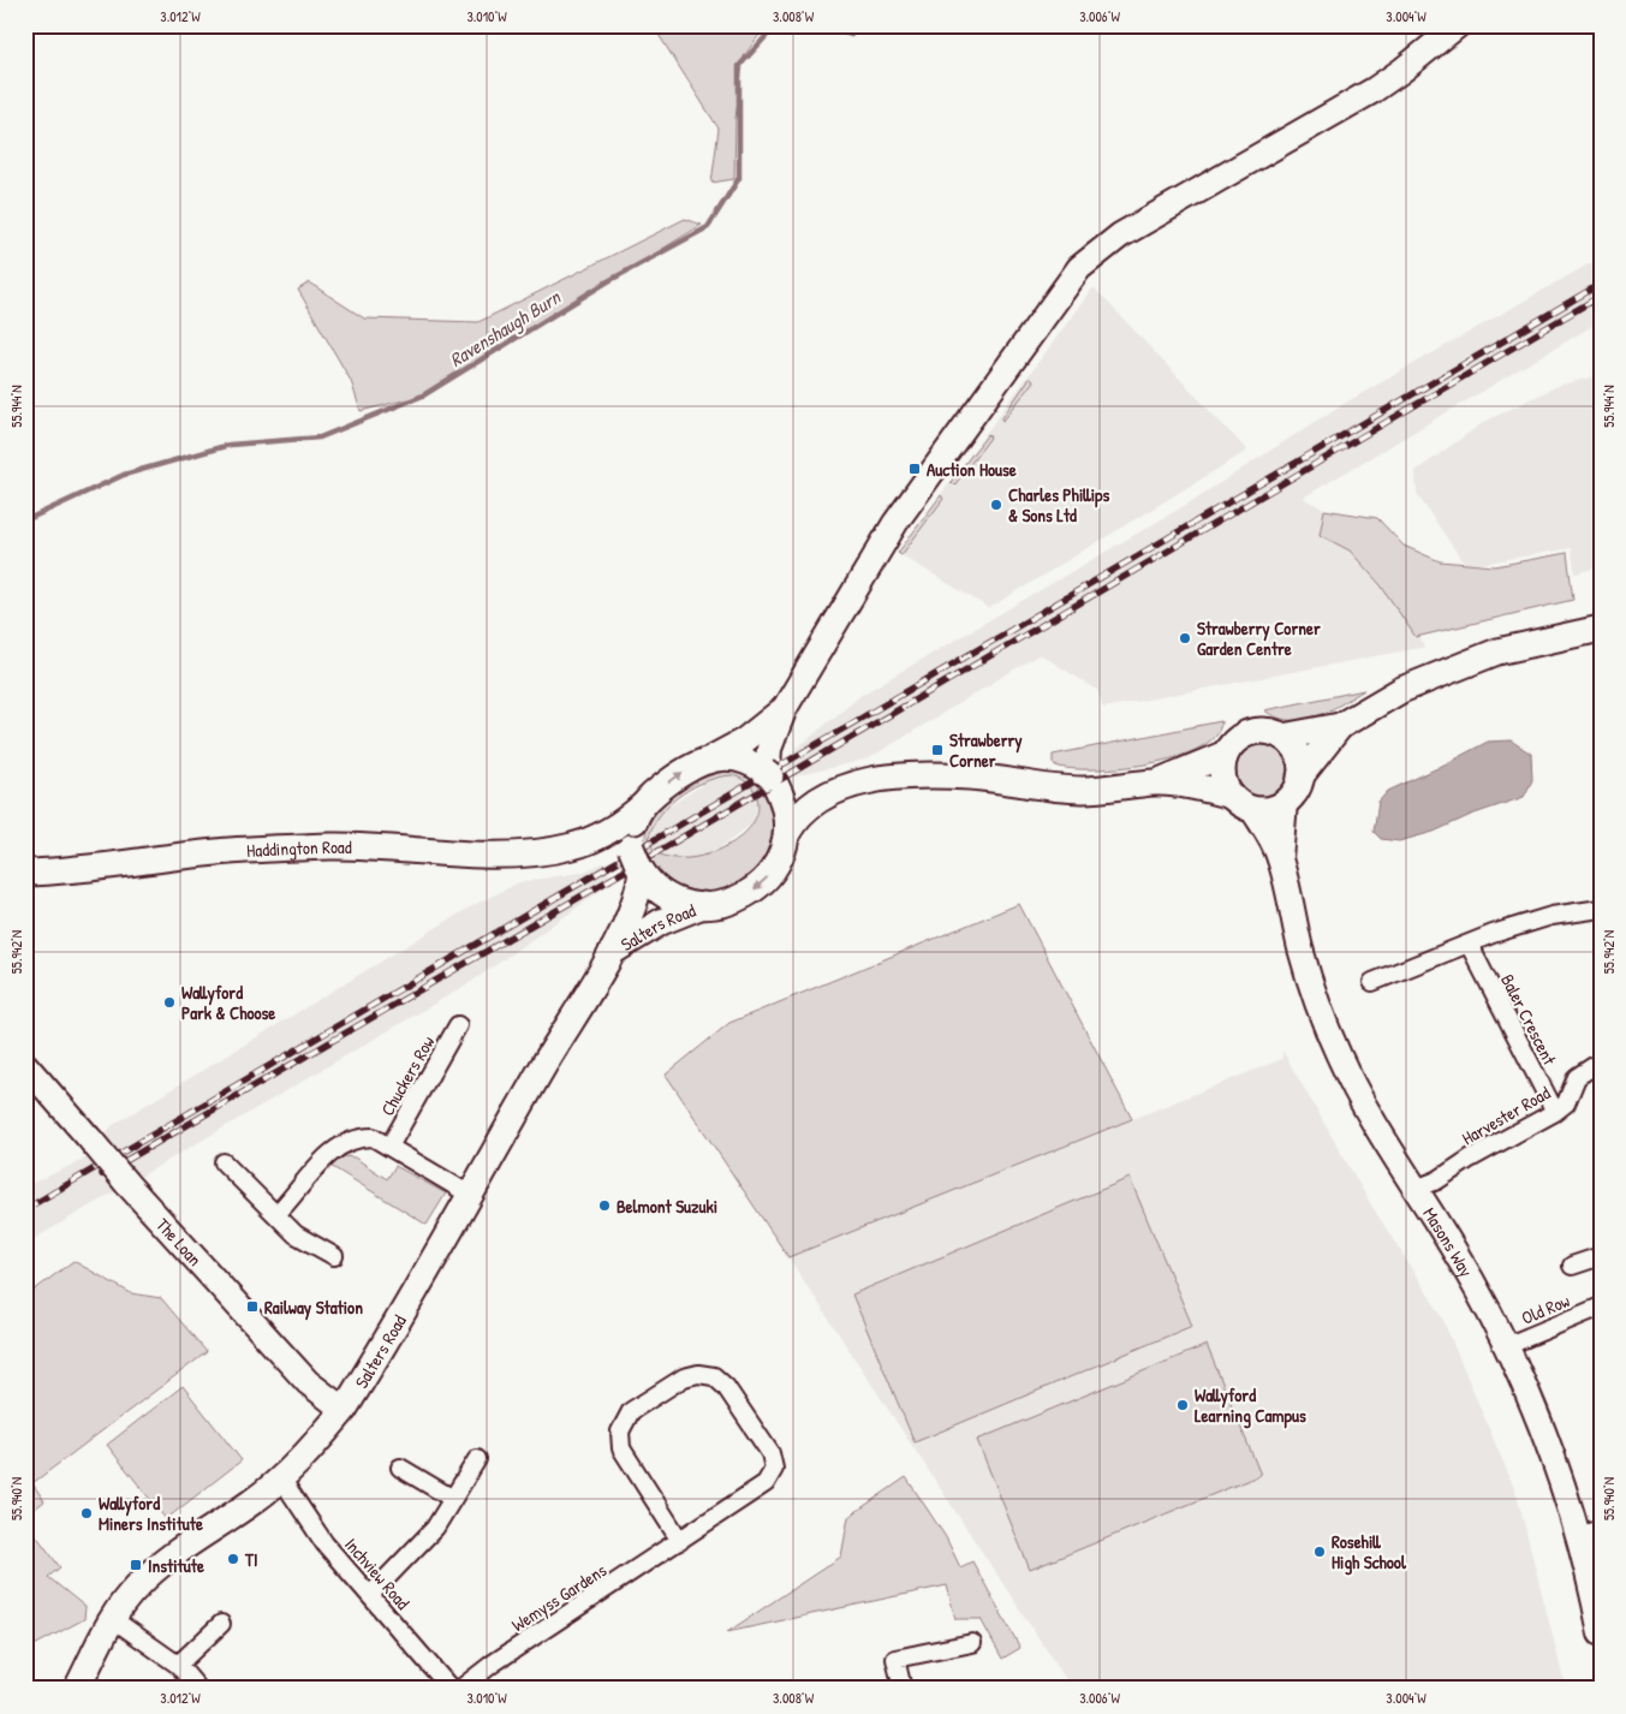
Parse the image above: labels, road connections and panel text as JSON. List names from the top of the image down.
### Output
{
  "streets": {
    "main road": ["Haddington Road", "Salters Road"],
    "street": [
      "Baler Crescent",
      "Chuckers Row",
      "Harvester Road",
      "Masons Way",
      "The Loan",
      "Old Row",
      "Inchview Road",
      "Wemyss Gardens"
    ]
  },
  "crossings": [
    ["Haddington Road", "Salters Road"],
    ["Salters Road", "Chuckers Row"],
    ["Salters Road", "The Loan"],
    ["Salters Road", "Inchview Road"],
    ["Baler Crescent", "Harvester Road"],
    ["Harvester Road", "Masons Way"],
    ["Masons Way", "Old Row"]
  ],
  "water": ["Ravenshaugh Burn"],
  "places": {
    "transit": [
      "Auction House",
      "Strawberry Corner",
      "Railway Station",
      "Institute"
    ],
    "other": [
      "Charles Phillips & Sons Ltd",
      "Strawberry Corner Garden Centre",
      "Wallyford Park & Choose",
      "Belmont Suzuki",
      "Wallyford Learning Campus",
      "Wallyford Miners Institute",
      "Rosehill High School",
      "TI"
    ]
  },
  "coordinates": [
    "3.012°W",
    "3.010°W",
    "3.008°W",
    "3.006°W",
    "3.004°W",
    "55.944°N",
    "55.942°N",
    "55.940°N"
  ]
}
